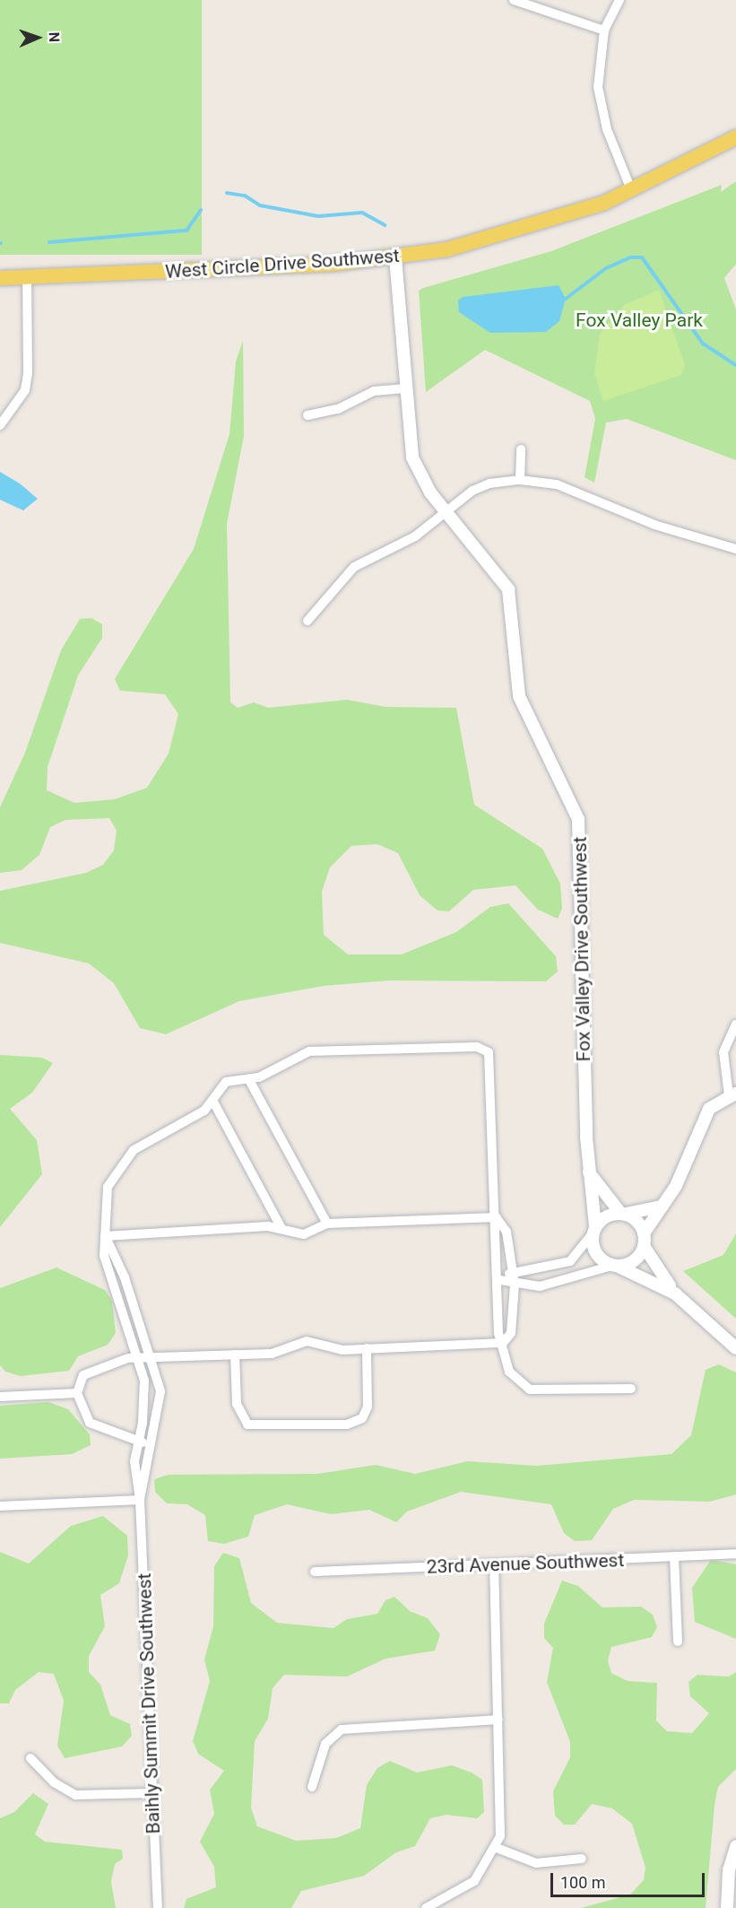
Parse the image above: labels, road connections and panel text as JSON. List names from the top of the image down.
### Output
{
  "streets": {
    "main road": ["West Circle Drive Southwest"],
    "street": ["Fox Valley Drive Southwest", "23rd Avenue Southwest", "Baihly Summit Drive Southwest"]
  },
  "crossings": [
    ["West Circle Drive Southwest", "Fox Valley Drive Southwest"]
  ],
  "parks": ["Fox Valley Park"],
  "scale_bar": "100 m",
  "north": "right"
}
